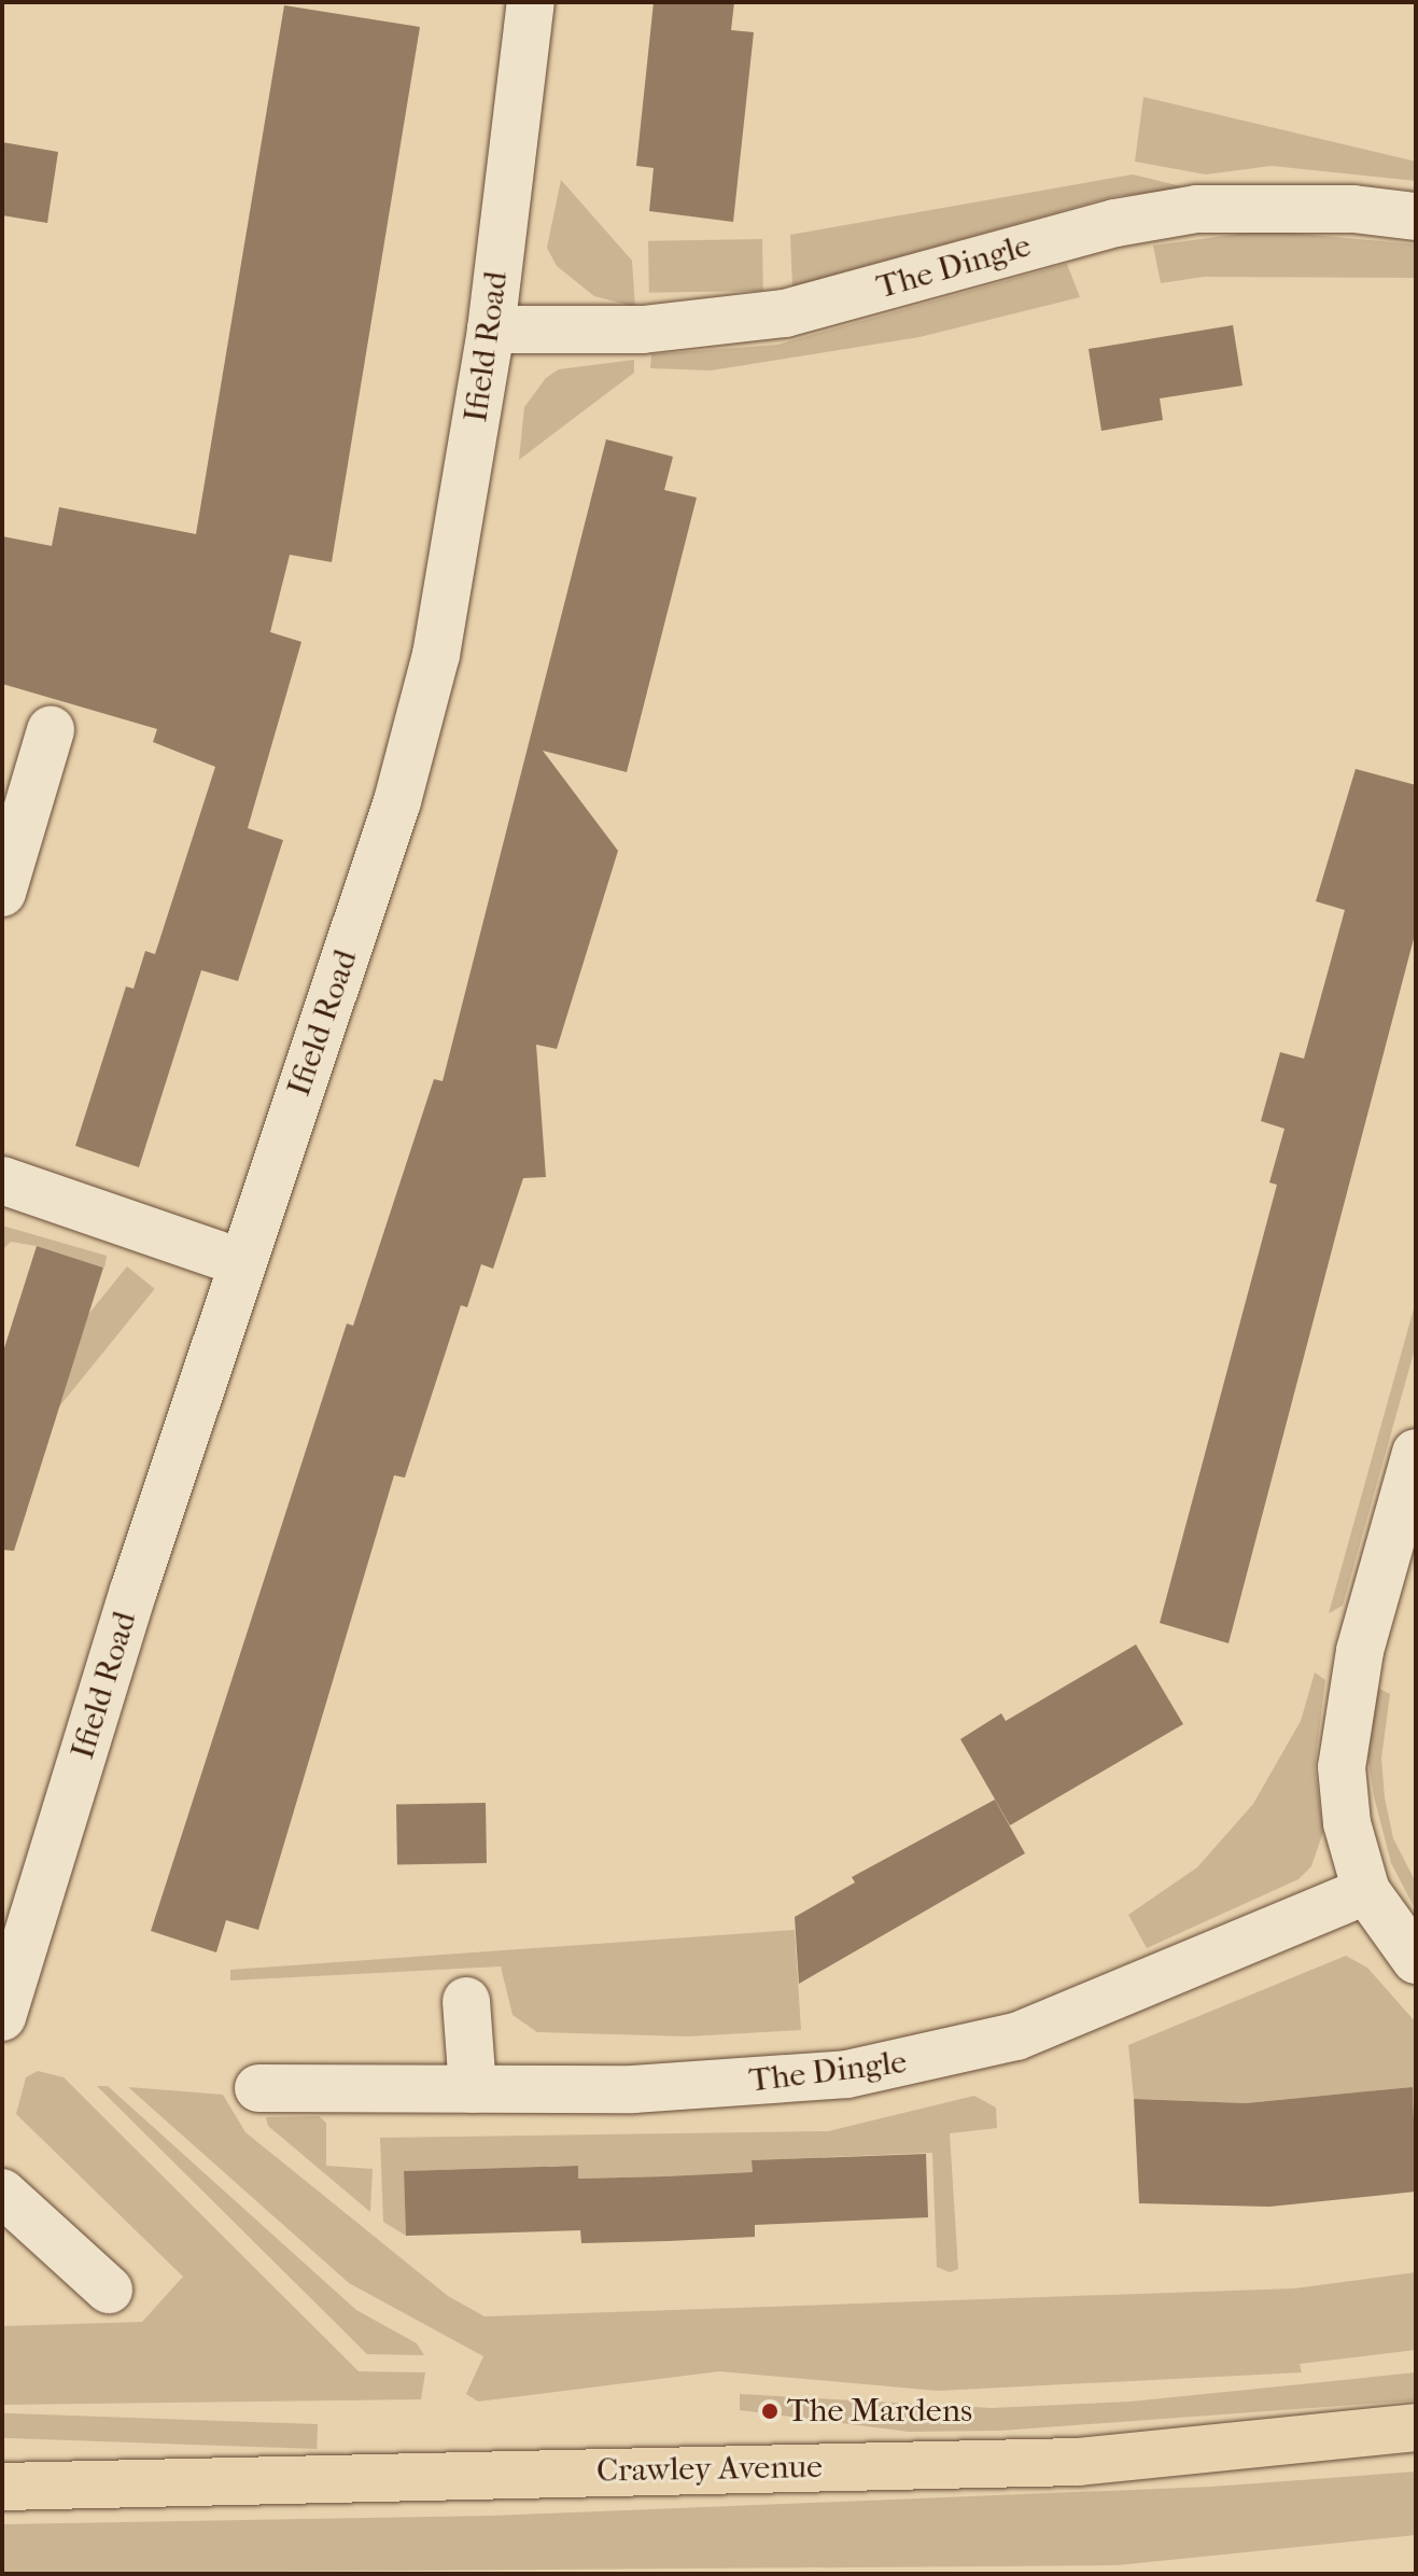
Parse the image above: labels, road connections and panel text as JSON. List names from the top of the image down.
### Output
{
  "streets": {
    "main road": ["Crawley Avenue"],
    "street": ["The Dingle", "Ifield Road"]
  },
  "crossings": [
    ["The Dingle", "Ifield Road"]
  ],
  "places": ["The Mardens"]
}
